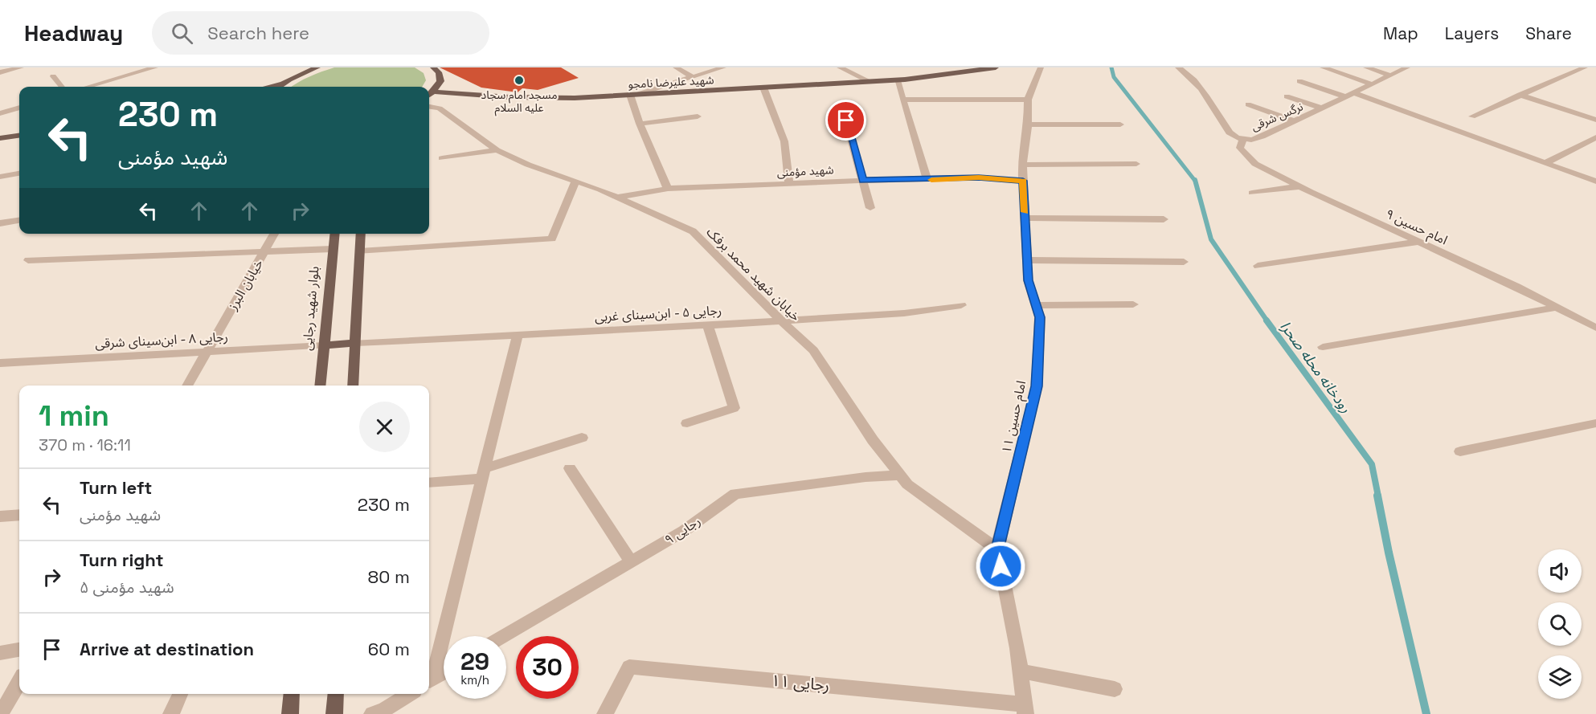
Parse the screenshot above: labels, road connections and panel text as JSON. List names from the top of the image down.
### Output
{
  "streets": {
    "main road": ["شهید علیرضا نامجو", "بلوار شهید رجایی"],
    "street": [
      "نرگس شرقی",
      "شهید مؤمنی",
      "امام حسین ۹",
      "خیابان شهید محمد برفک",
      "خیابان البرز",
      "رجایی ۵ - ابن‌سینای غربی",
      "رجایی ۸ - ابن‌سینای شرقی",
      "امام حسین ۱۱",
      "رجایی ۹",
      "رجایی ۱۱"
    ]
  },
  "crossings": [
    ["نرگس شرقی", "امام حسین ۹"],
    ["شهید مؤمنی", "خیابان شهید محمد برفک"],
    ["شهید مؤمنی", "امام حسین ۱۱"],
    ["خیابان شهید محمد برفک", "رجایی ۵ - ابن‌سینای غربی"],
    ["خیابان شهید محمد برفک", "امام حسین ۱۱"],
    ["خیابان شهید محمد برفک", "رجایی ۹"],
    ["خیابان البرز", "رجایی ۸ - ابن‌سینای شرقی"],
    ["بلوار شهید رجایی", "رجایی ۸ - ابن‌سینای شرقی"],
    ["امام حسین ۱۱", "رجایی ۱۱"]
  ],
  "water": ["رودخانه محله صحرا"],
  "places": ["مسجد امام سجاد علیه السلام"],
  "page": {
    "header": "Headway",
    "search": "Search here",
    "nav": ["Map", "Layers", "Share"],
    "turn": ["230 m", "شهید مؤمنی"],
    "heading": ["1 min", "370 m · 16:11"],
    "list": [
      {
        "name": "Turn left",
        "note": "شهید مؤمنی",
        "value": "230 m"
      },
      {
        "name": "Turn right",
        "note": "شهید مؤمنی ۵",
        "value": "80 m"
      },
      {
        "name": "Arrive at destination",
        "value": "60 m"
      }
    ],
    "speed": "29 km/h",
    "limit": "30"
  }
}
